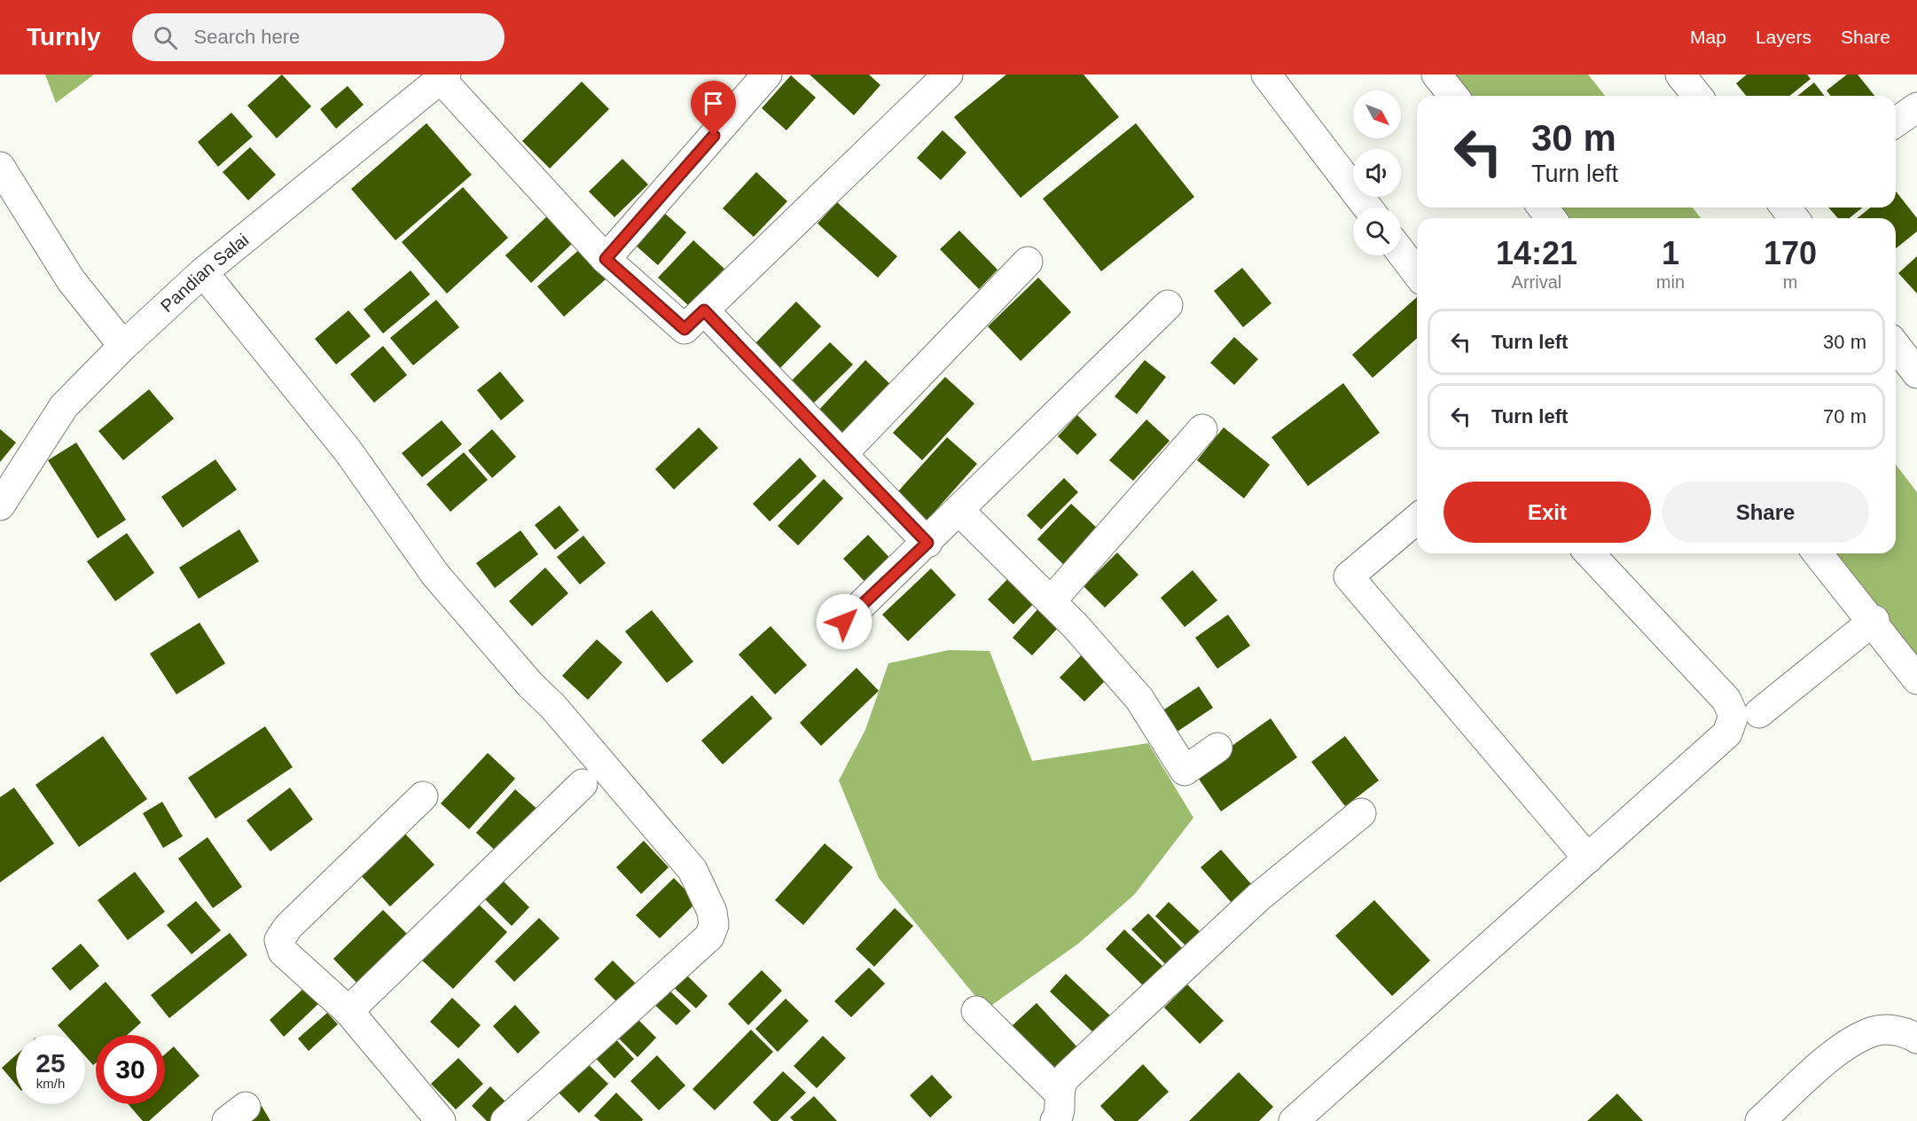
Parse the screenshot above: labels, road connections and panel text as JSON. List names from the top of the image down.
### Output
{
  "streets": {
    "street": ["Pandian Salai"]
  },
  "north": "bottom right",
  "page": {
    "header": "Turnly",
    "search": "Search here",
    "nav": ["Map", "Layers", "Share"],
    "turn": ["30 m", "Turn left"],
    "eta": [
      "14:21",
      "Arrival",
      "1",
      "min",
      "170",
      "m"
    ],
    "list": [
      {
        "name": "Turn left",
        "value": "30 m"
      },
      {
        "name": "Turn left",
        "value": "70 m"
      }
    ],
    "buttons": ["Exit", "Share"],
    "speed": "25 km/h",
    "limit": "30"
  }
}
